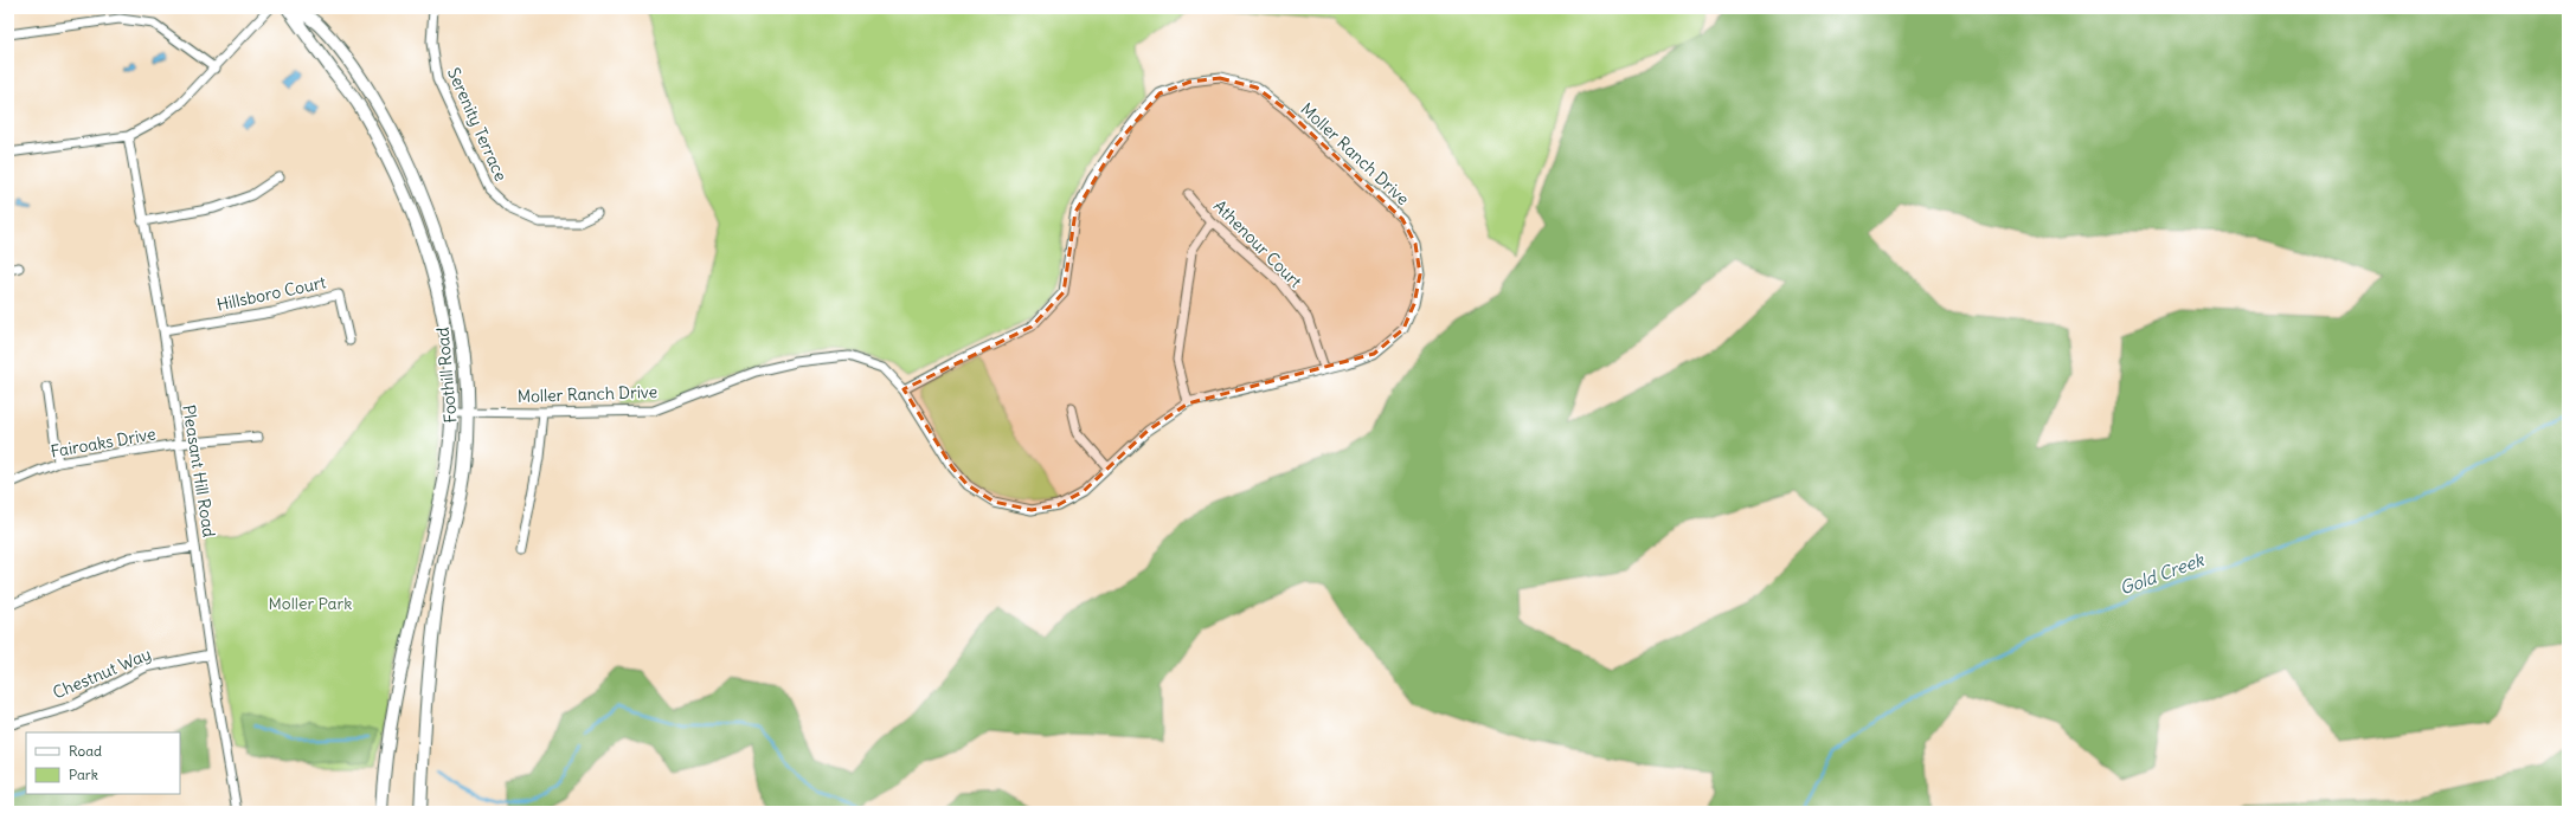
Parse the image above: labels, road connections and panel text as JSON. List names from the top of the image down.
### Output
{
  "streets": {
    "main road": ["Foothill Road"],
    "street": [
      "Serenity Terrace",
      "Moller Ranch Drive",
      "Athenour Court",
      "Hillsboro Court",
      "Fairoaks Drive",
      "Pleasant Hill Road",
      "Chestnut Way"
    ]
  },
  "crossings": [
    ["Moller Ranch Drive", "Athenour Court"],
    ["Moller Ranch Drive", "Foothill Road"],
    ["Hillsboro Court", "Pleasant Hill Road"],
    ["Fairoaks Drive", "Pleasant Hill Road"],
    ["Pleasant Hill Road", "Chestnut Way"]
  ],
  "water": ["Gold Creek"],
  "parks": ["Moller Park"],
  "legend": ["Road", "Park"]
}
